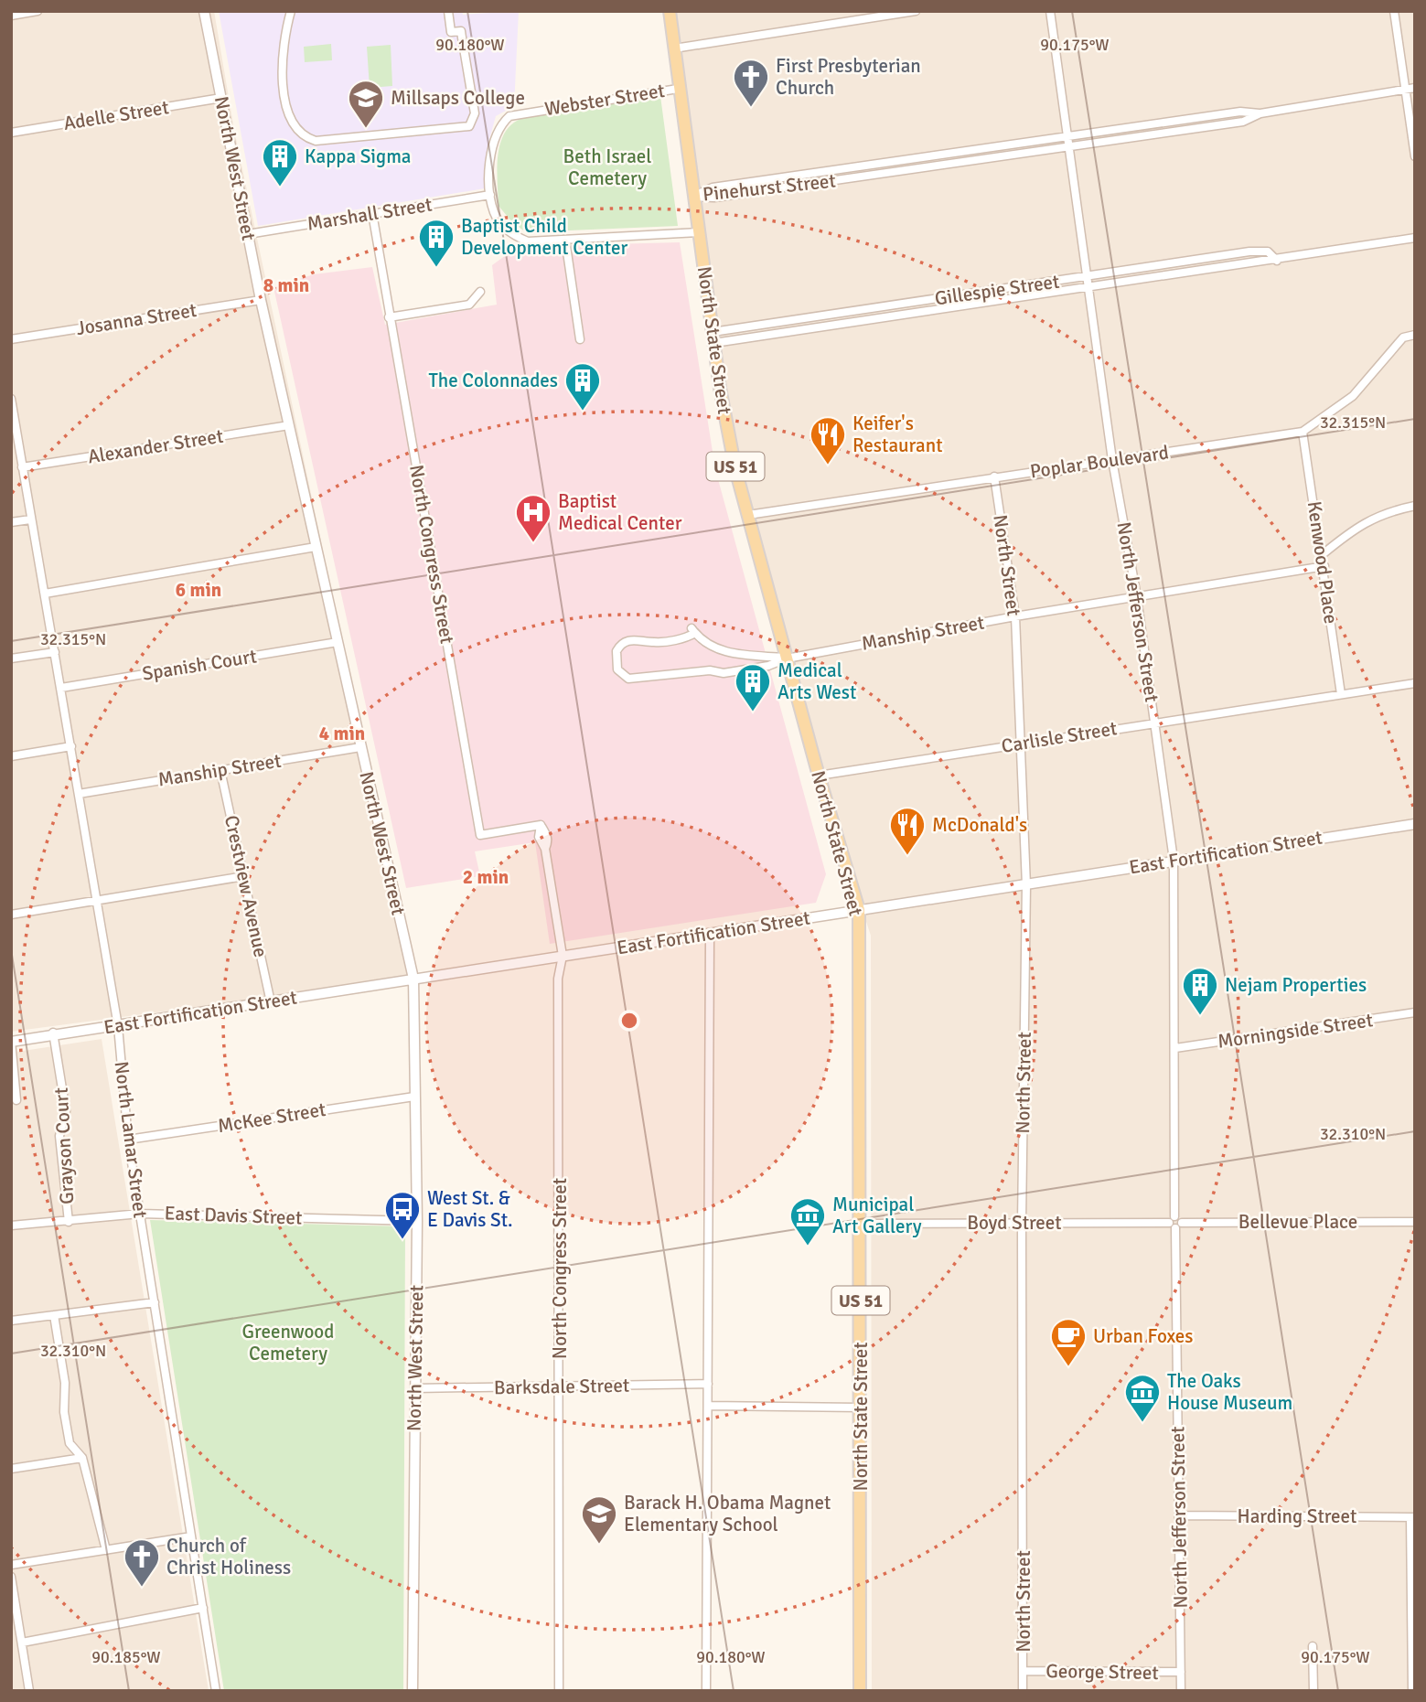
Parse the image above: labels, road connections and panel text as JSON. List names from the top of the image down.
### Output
{
  "streets": {
    "main road": ["North State Street", "US 51"],
    "street": [
      "Webster Street",
      "Adelle Street",
      "North West Street",
      "Pinehurst Street",
      "Marshall Street",
      "Gillespie Street",
      "Josanna Street",
      "Alexander Street",
      "Poplar Boulevard",
      "North Congress Street",
      "Kenwood Place",
      "North Street",
      "North Jefferson Street",
      "Manship Street",
      "Spanish Court",
      "Carlisle Street",
      "East Fortification Street",
      "Crestview Avenue",
      "Morningside Street",
      "McKee Street",
      "North Lamar Street",
      "Grayson Court",
      "East Davis Street",
      "Bellevue Place",
      "Boyd Street",
      "Barksdale Street",
      "Harding Street",
      "George Street"
    ]
  },
  "crossings": [
    ["Webster Street", "Marshall Street"],
    ["Webster Street", "North State Street"],
    ["Adelle Street", "North West Street"],
    ["North West Street", "Marshall Street"],
    ["North West Street", "Josanna Street"],
    ["North West Street", "Alexander Street"],
    ["North West Street", "Manship Street"],
    ["North West Street", "Spanish Court"],
    ["North West Street", "East Fortification Street"],
    ["North West Street", "McKee Street"],
    ["North West Street", "East Davis Street"],
    ["North West Street", "Barksdale Street"],
    ["Pinehurst Street", "North State Street"],
    ["Pinehurst Street", "North Jefferson Street"],
    ["Marshall Street", "North Congress Street"],
    ["Gillespie Street", "North State Street"],
    ["Gillespie Street", "North Jefferson Street"],
    ["North State Street", "Poplar Boulevard"],
    ["North State Street", "Manship Street"],
    ["North State Street", "Carlisle Street"],
    ["North State Street", "East Fortification Street"],
    ["North State Street", "Boyd Street"],
    ["Alexander Street", "North Lamar Street"],
    ["Poplar Boulevard", "Kenwood Place"],
    ["Poplar Boulevard", "North Street"],
    ["Poplar Boulevard", "North Jefferson Street"],
    ["North Congress Street", "East Fortification Street"],
    ["North Congress Street", "Barksdale Street"],
    ["Kenwood Place", "Manship Street"],
    ["Kenwood Place", "Carlisle Street"],
    ["North Street", "Manship Street"],
    ["North Street", "Carlisle Street"],
    ["North Street", "East Fortification Street"],
    ["North Street", "Boyd Street"],
    ["North Street", "George Street"],
    ["North Jefferson Street", "Manship Street"],
    ["North Jefferson Street", "Carlisle Street"],
    ["North Jefferson Street", "East Fortification Street"],
    ["North Jefferson Street", "Morningside Street"],
    ["North Jefferson Street", "Bellevue Place"],
    ["North Jefferson Street", "Boyd Street"],
    ["North Jefferson Street", "Harding Street"],
    ["North Jefferson Street", "George Street"],
    ["Manship Street", "Crestview Avenue"],
    ["Manship Street", "North Lamar Street"],
    ["Spanish Court", "North Lamar Street"],
    ["East Fortification Street", "Crestview Avenue"],
    ["East Fortification Street", "North Lamar Street"],
    ["East Fortification Street", "Grayson Court"],
    ["McKee Street", "North Lamar Street"],
    ["North Lamar Street", "East Davis Street"],
    ["Grayson Court", "East Davis Street"],
    ["Bellevue Place", "Boyd Street"]
  ],
  "parks": ["Beth Israel Cemetery", "Greenwood Cemetery"],
  "places": {
    "church": ["First Presbyterian Church", "Church of Christ Holiness"],
    "school or university": ["Millsaps College", "Barack H. Obama Magnet Elementary School"],
    "building": [
      "Kappa Sigma",
      "Baptist Child Development Center",
      "The Colonnades",
      "Medical Arts West",
      "Nejam Properties"
    ],
    "restaurant": ["Keifer's Restaurant", "McDonald's"],
    "hospital": ["Baptist Medical Center"],
    "bus stop": ["West St. & E Davis St."],
    "museum": ["Municipal Art Gallery", "The Oaks House Museum"],
    "cafe": ["Urban Foxes"]
  },
  "coordinates": [
    "90.180°W",
    "90.175°W",
    "32.315°N",
    "32.310°N",
    "90.185°W"
  ],
  "rings": [
    "8 min",
    "6 min",
    "4 min",
    "2 min"
  ]
}
